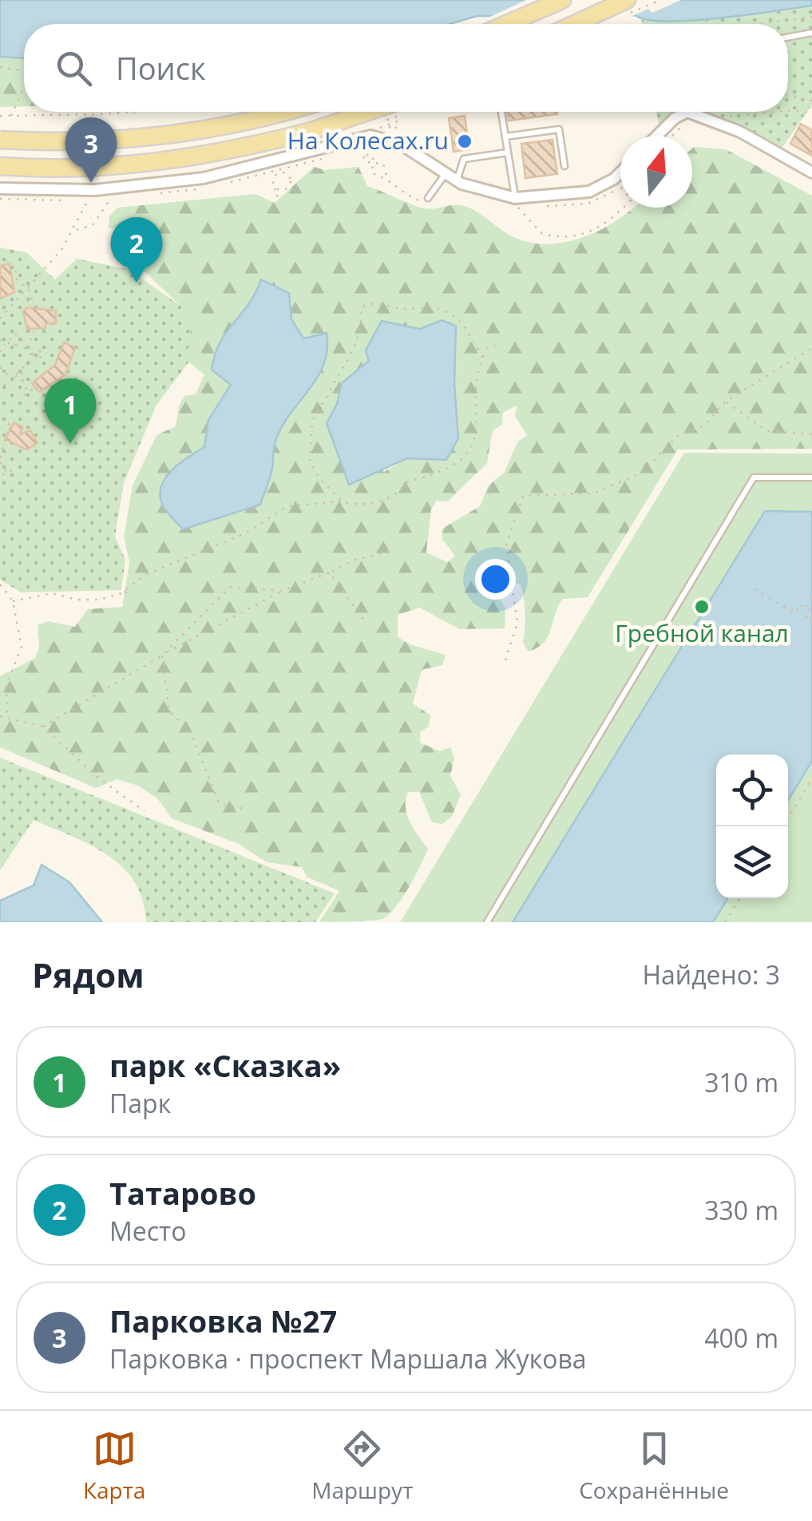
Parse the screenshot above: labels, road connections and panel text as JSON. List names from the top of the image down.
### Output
{
  "places": ["На Колесах.ru", "Гребной канал"],
  "north": "top",
  "page": {
    "search": "Поиск",
    "pins": ["3", "2", "1"],
    "heading": ["Рядом", "Найдено: 3"],
    "list": [
      {
        "mark": "1",
        "name": "парк «Сказка»",
        "note": "Парк",
        "value": "310 m"
      },
      {
        "mark": "2",
        "name": "Татарово",
        "note": "Место",
        "value": "330 m"
      },
      {
        "mark": "3",
        "name": "Парковка №27",
        "note": "Парковка · проспект Маршала Жукова",
        "value": "400 m"
      }
    ],
    "nav": ["Карта", "Маршрут", "Сохранённые"]
  }
}
